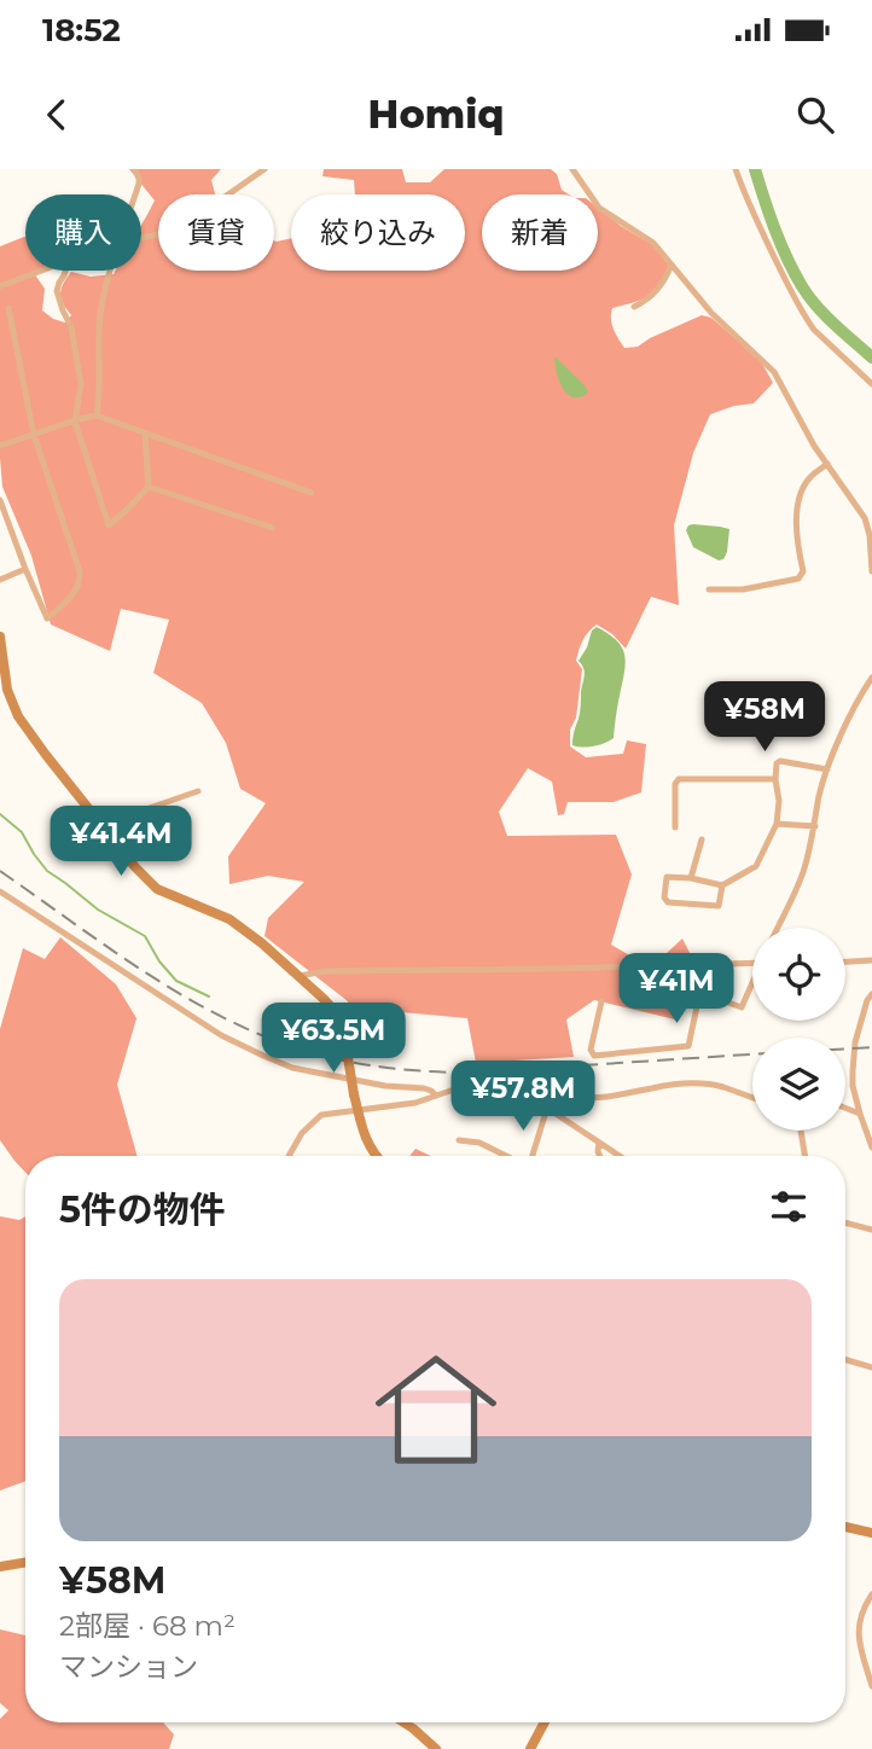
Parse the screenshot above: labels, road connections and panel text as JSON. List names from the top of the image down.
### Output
{
  "page": {
    "status": "18:52",
    "header": "Homiq",
    "chip": [
      "購入",
      "賃貸",
      "絞り込み",
      "新着"
    ],
    "price": [
      "¥58M",
      "¥41.4M",
      "¥41M",
      "¥63.5M",
      "¥57.8M"
    ],
    "heading": "5件の物件",
    "list": [
      {
        "name": "¥58M",
        "note": "2部屋 · 68 m² · マンション"
      }
    ]
  }
}
